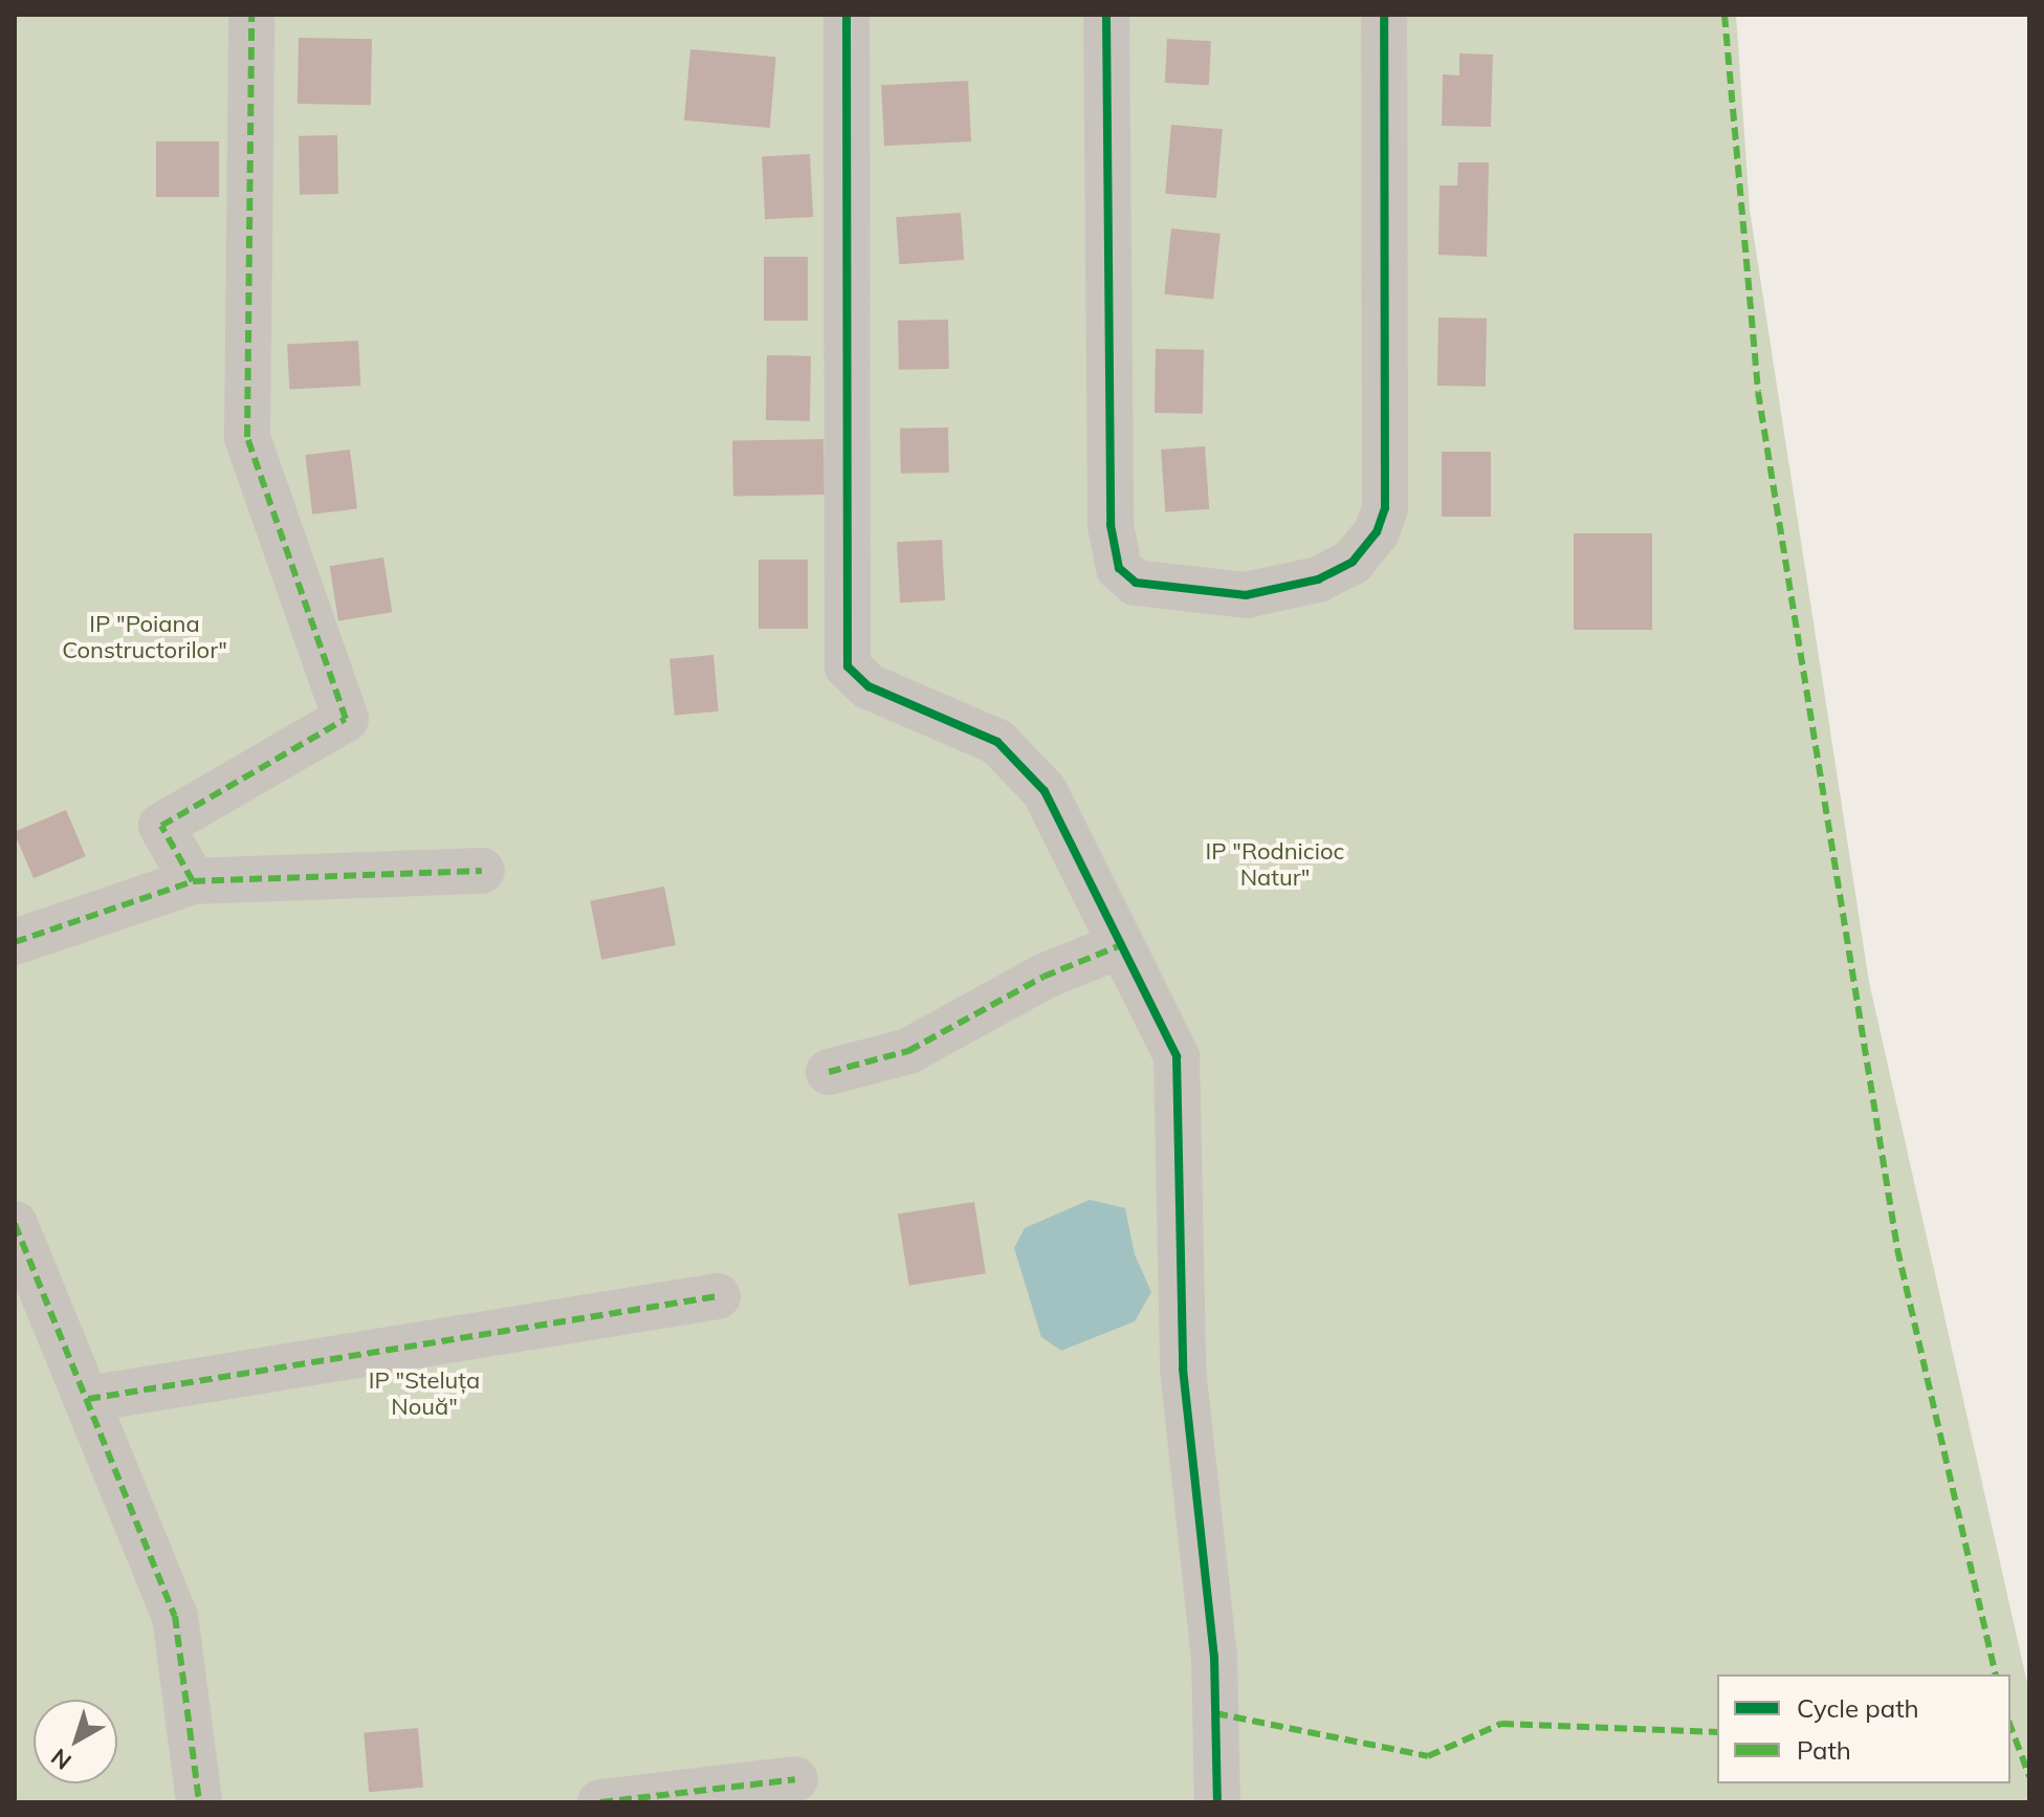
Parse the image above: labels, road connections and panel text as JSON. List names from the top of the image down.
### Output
{
  "parks": ["IP \"Poiana Constructorilor\"", "IP \"Rodnicioc Natur\"", "IP \"Steluța Nouă\""],
  "legend": ["Cycle path", "Path"],
  "north": "bottom left"
}
